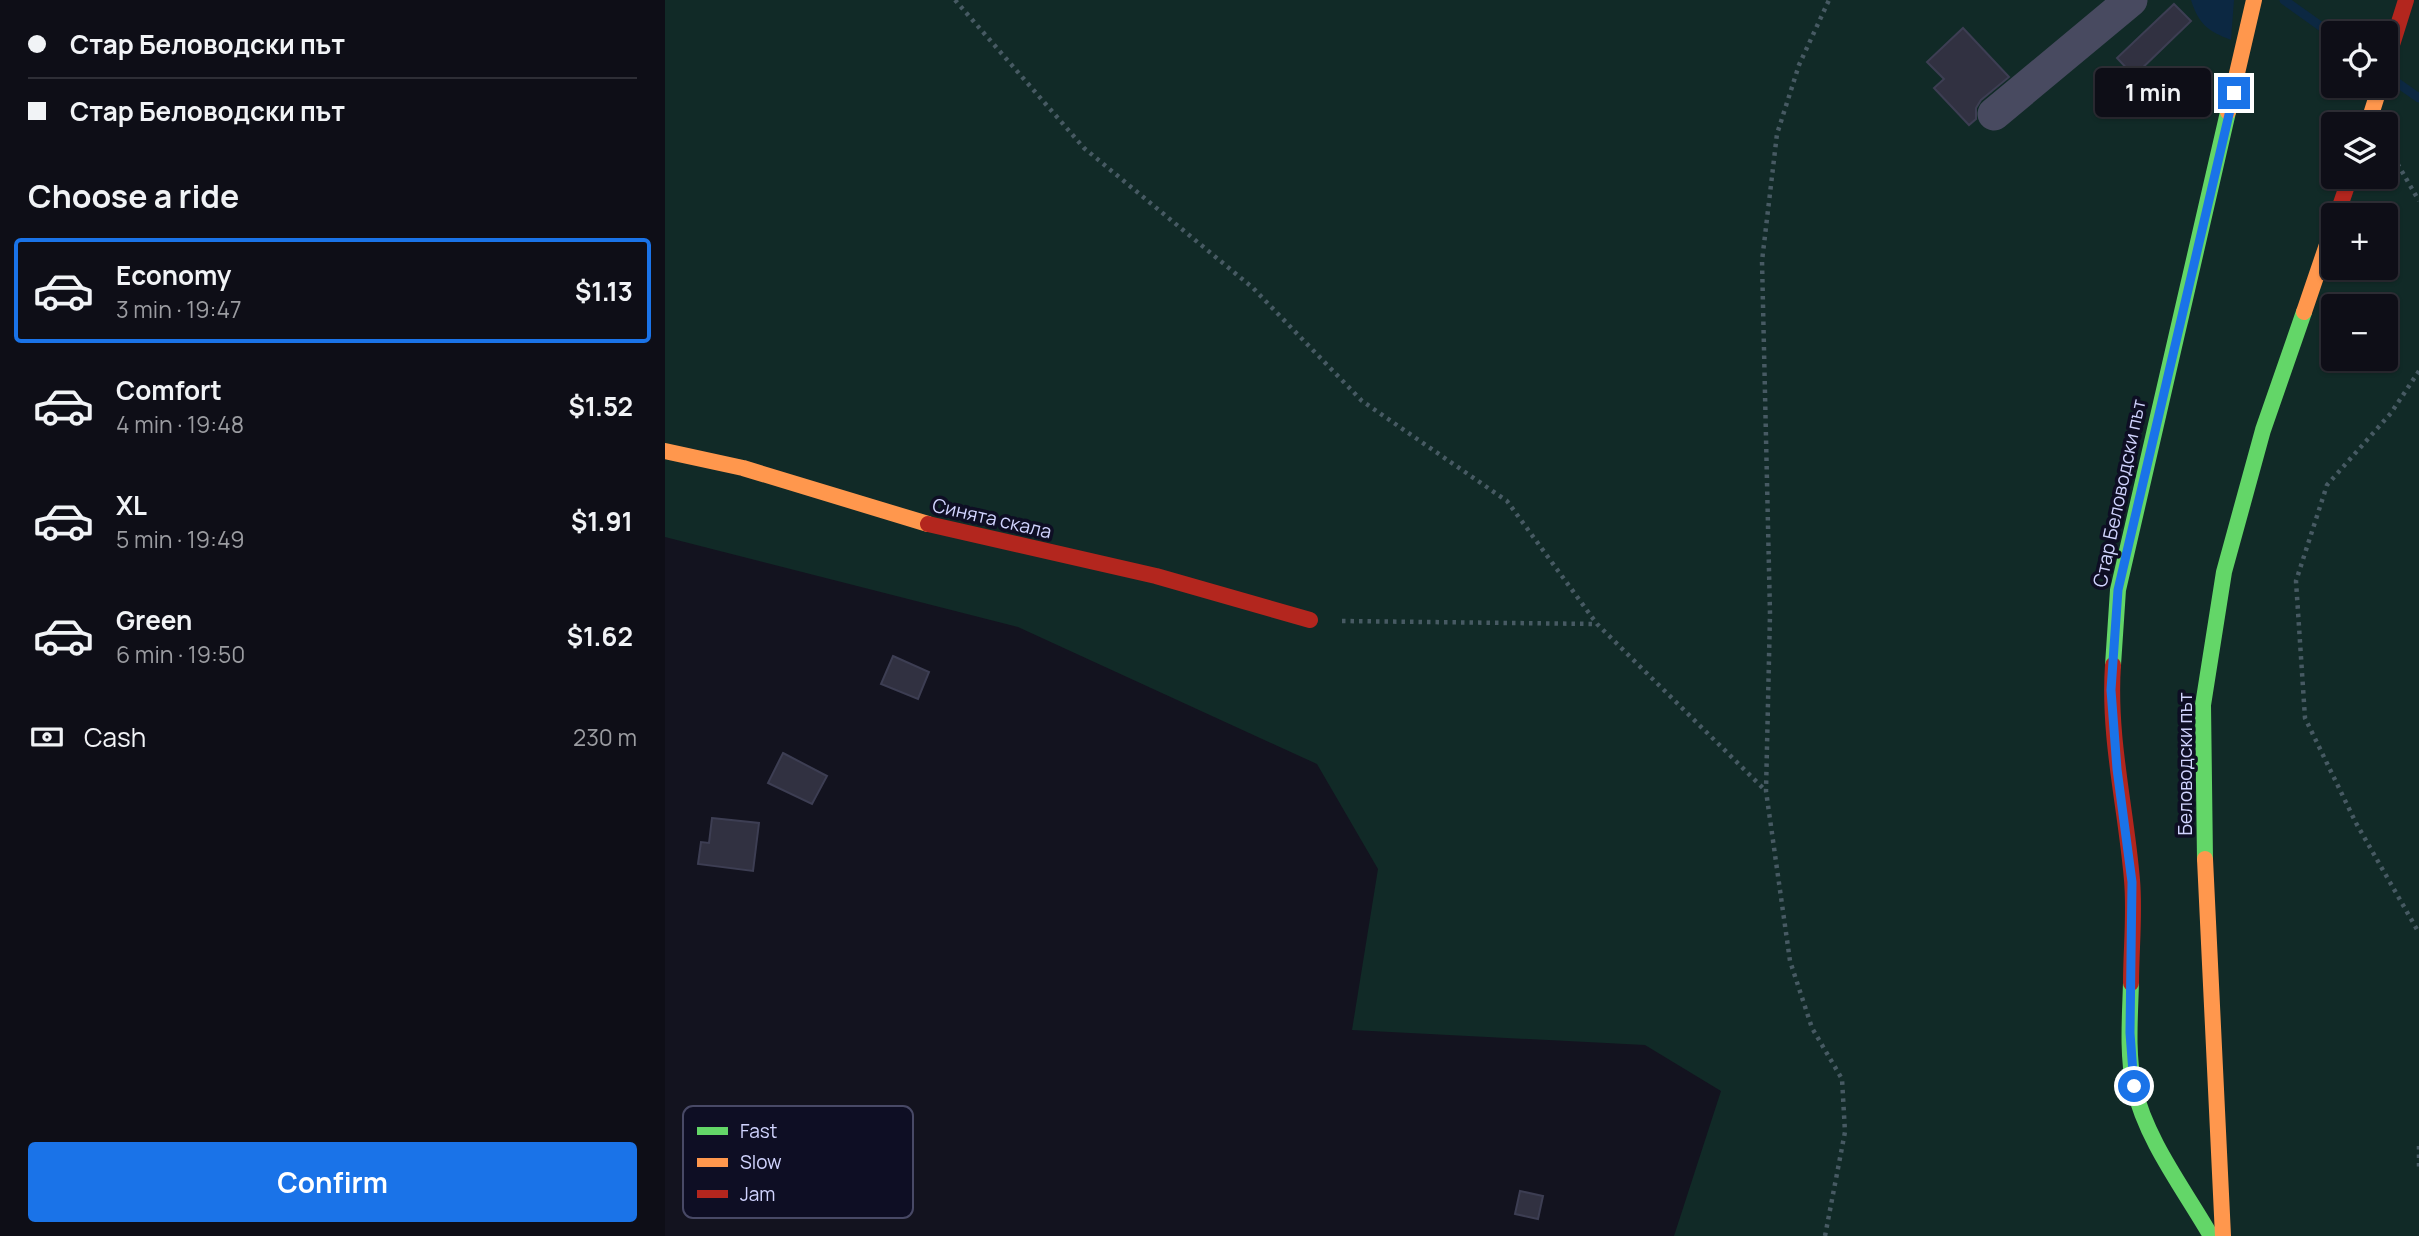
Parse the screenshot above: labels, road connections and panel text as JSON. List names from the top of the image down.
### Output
{
  "streets": {
    "street": ["Стар Беловодски път", "Синята скала", "Беловодски път"]
  },
  "legend": ["Fast", "Slow", "Jam"],
  "page": {
    "banner": ["Стар Беловодски път", "Стар Беловодски път"],
    "map_buttons": ["+", "−"],
    "bubble": "1 min",
    "heading": "Choose a ride",
    "list": [
      {
        "name": "Economy",
        "note": "3 min · 19:47",
        "value": "$1.13"
      },
      {
        "name": "Comfort",
        "note": "4 min · 19:48",
        "value": "$1.52"
      },
      {
        "name": "XL",
        "note": "5 min · 19:49",
        "value": "$1.91"
      },
      {
        "name": "Green",
        "note": "6 min · 19:50",
        "value": "$1.62"
      }
    ],
    "pay": ["Cash", "230 m"],
    "buttons": "Confirm"
  }
}
